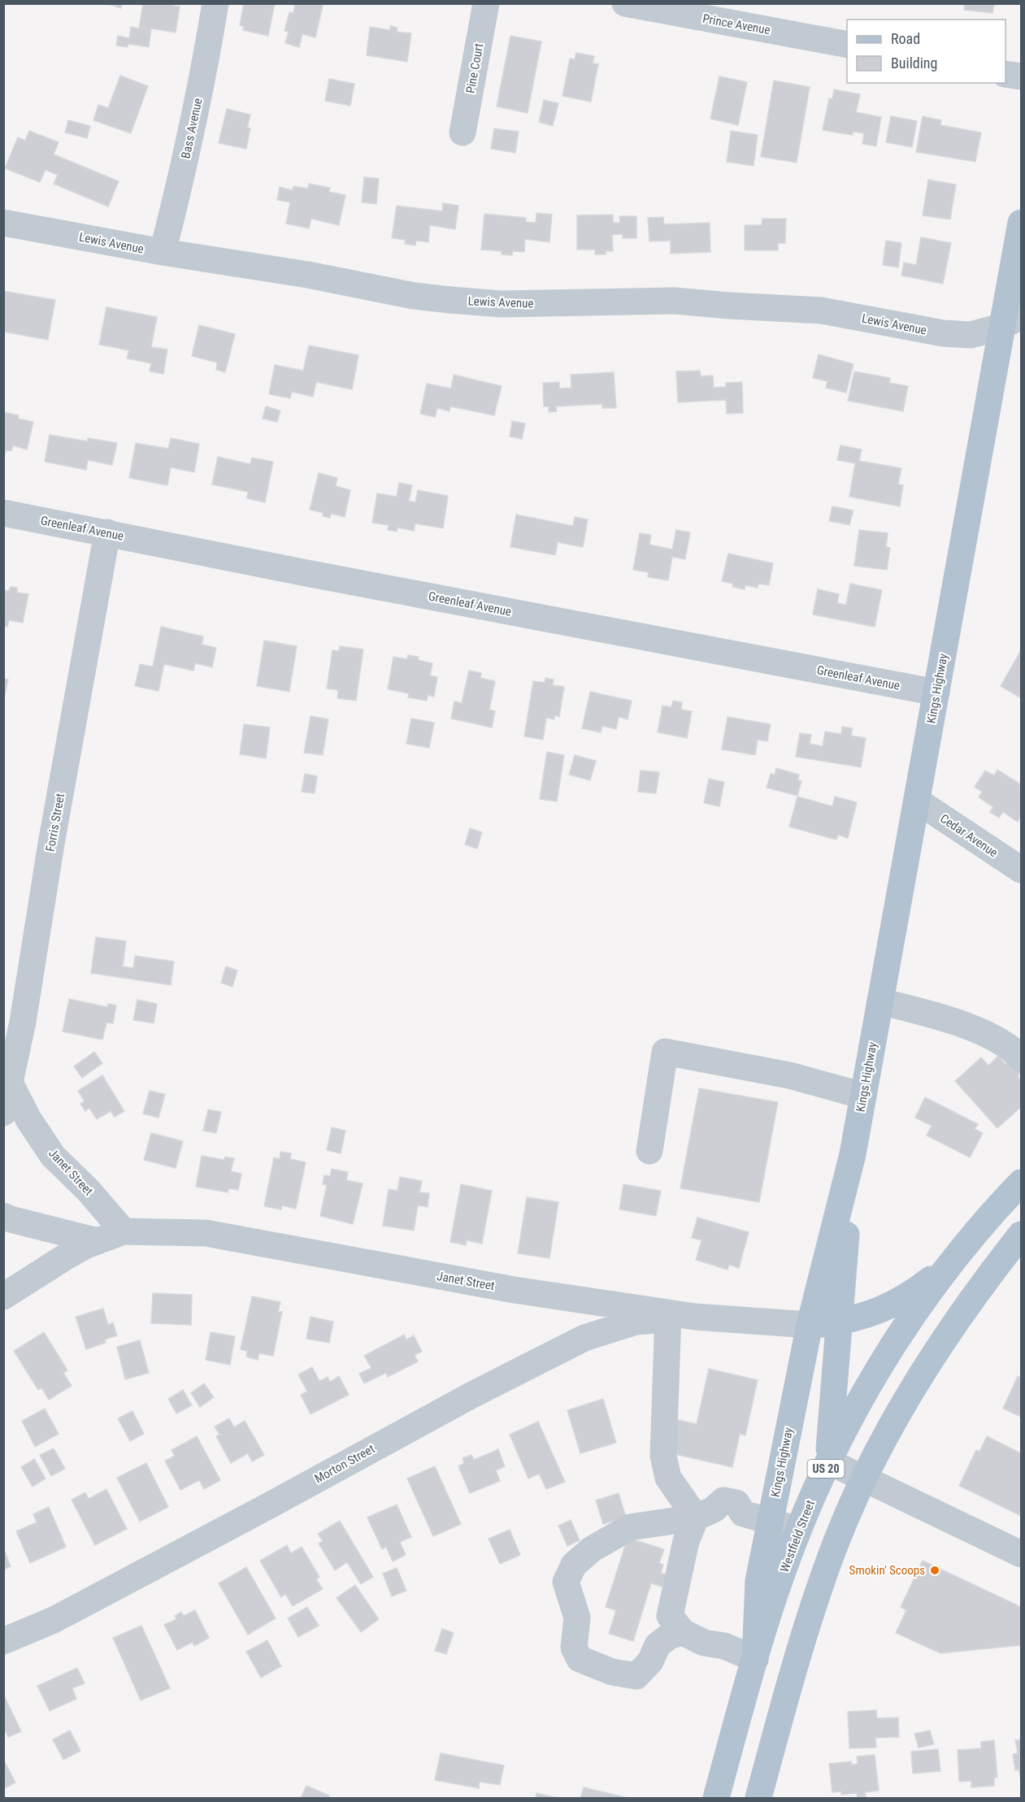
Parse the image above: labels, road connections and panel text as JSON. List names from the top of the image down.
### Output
{
  "streets": {
    "main road": ["Kings Highway", "US 20", "Westfield Street"],
    "street": [
      "Prince Avenue",
      "Pine Court",
      "Bass Avenue",
      "Lewis Avenue",
      "Greenleaf Avenue",
      "Forris Street",
      "Cedar Avenue",
      "Janet Street",
      "Morton Street"
    ]
  },
  "crossings": [
    ["Bass Avenue", "Lewis Avenue"],
    ["Lewis Avenue", "Kings Highway"],
    ["Greenleaf Avenue", "Kings Highway"],
    ["Greenleaf Avenue", "Forris Street"],
    ["Kings Highway", "Cedar Avenue"],
    ["Kings Highway", "Janet Street"],
    ["Kings Highway", "Westfield Street"],
    ["Forris Street", "Janet Street"],
    ["Janet Street", "Morton Street"]
  ],
  "places": ["Smokin' Scoops"],
  "legend": ["Road", "Building"]
}
